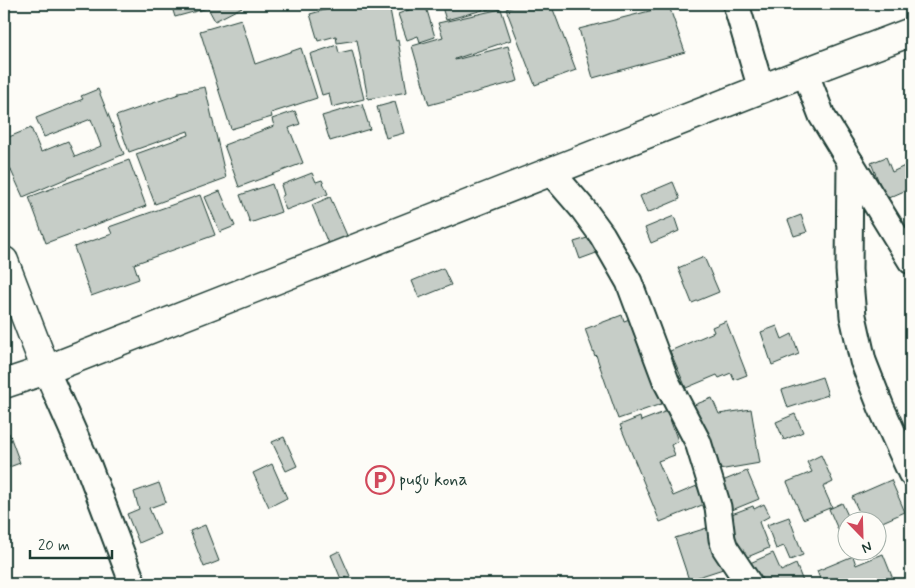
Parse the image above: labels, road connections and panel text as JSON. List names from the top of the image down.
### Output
{
  "places": {
    "parking": ["pugu kona"]
  },
  "scale_bar": "20 m",
  "north": "bottom right"
}
